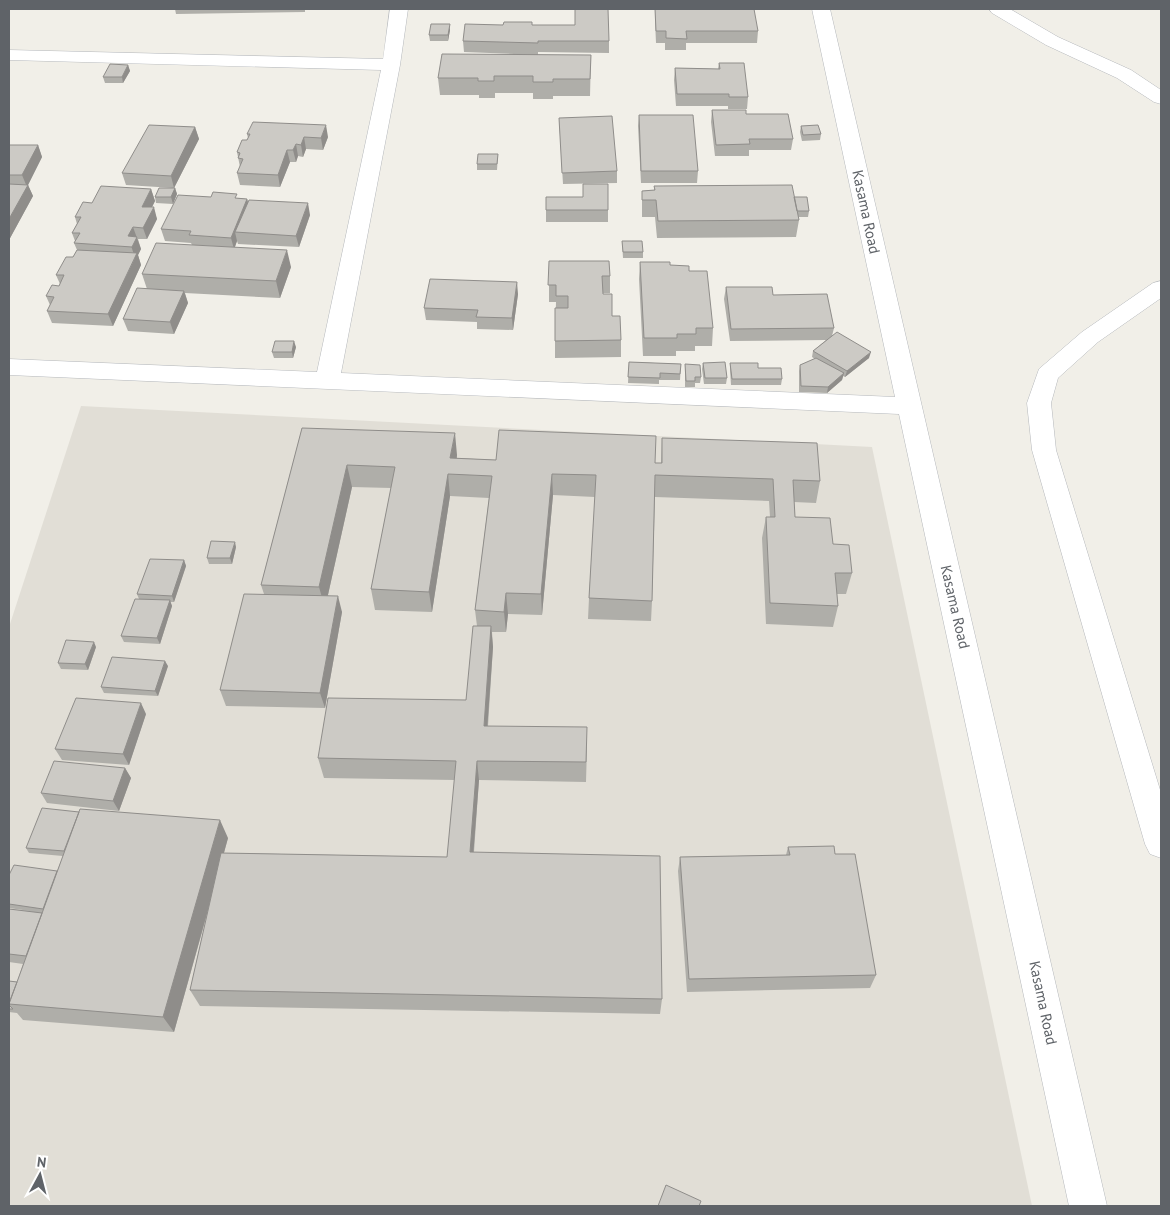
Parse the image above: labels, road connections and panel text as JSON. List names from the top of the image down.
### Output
{
  "streets": {
    "street": ["Kasama Road"]
  },
  "north": "top"
}
